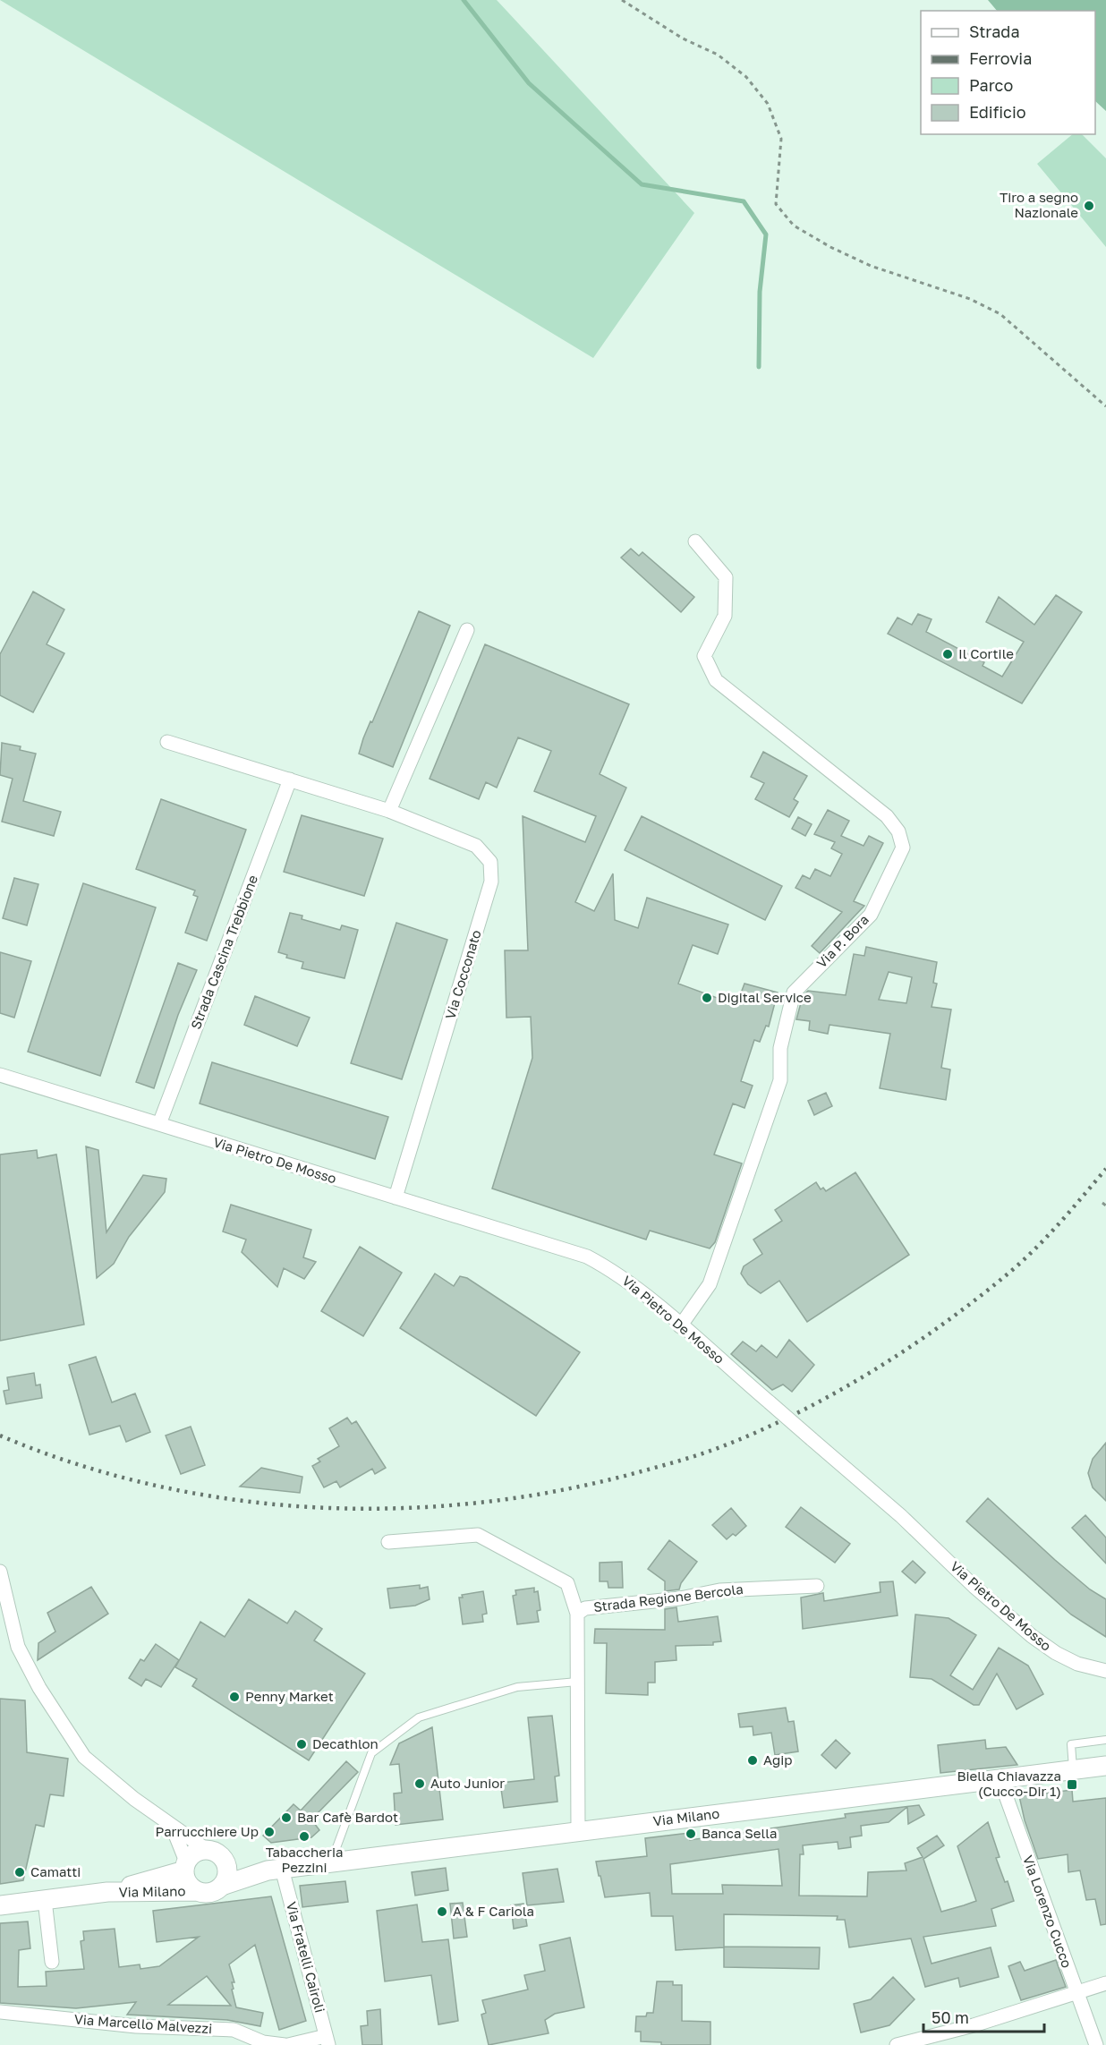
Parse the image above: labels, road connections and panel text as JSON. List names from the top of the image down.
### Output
{
  "streets": {
    "main road": ["Via Milano"],
    "street": [
      "Via P. Bora",
      "Strada Cascina Trebbione",
      "Via Cocconato",
      "Via Pietro De Mosso",
      "Strada Regione Bercola",
      "Via Lorenzo Cucco",
      "Via Fratelli Cairoli",
      "Via Marcello Malvezzi"
    ]
  },
  "crossings": [
    ["Via P. Bora", "Via Pietro De Mosso"],
    ["Strada Cascina Trebbione", "Via Pietro De Mosso"],
    ["Via Cocconato", "Via Pietro De Mosso"],
    ["Strada Regione Bercola", "Via Milano"],
    ["Via Milano", "Via Lorenzo Cucco"],
    ["Via Milano", "Via Fratelli Cairoli"],
    ["Via Fratelli Cairoli", "Via Marcello Malvezzi"]
  ],
  "places": {
    "other": [
      "Tiro a segno Nazionale",
      "Il Cortile",
      "Digital Service",
      "Penny Market",
      "Decathlon",
      "Agip",
      "Auto Junior",
      "Bar Cafè Bardot",
      "Parrucchiere Up",
      "Banca Sella",
      "Tabaccheria Pezzini",
      "Camatti",
      "A & F Cariola"
    ],
    "transit": ["Biella Chiavazza (Cucco-Dir 1)"]
  },
  "legend": [
    "Strada",
    "Ferrovia",
    "Parco",
    "Edificio"
  ],
  "scale_bar": "50 m"
}
